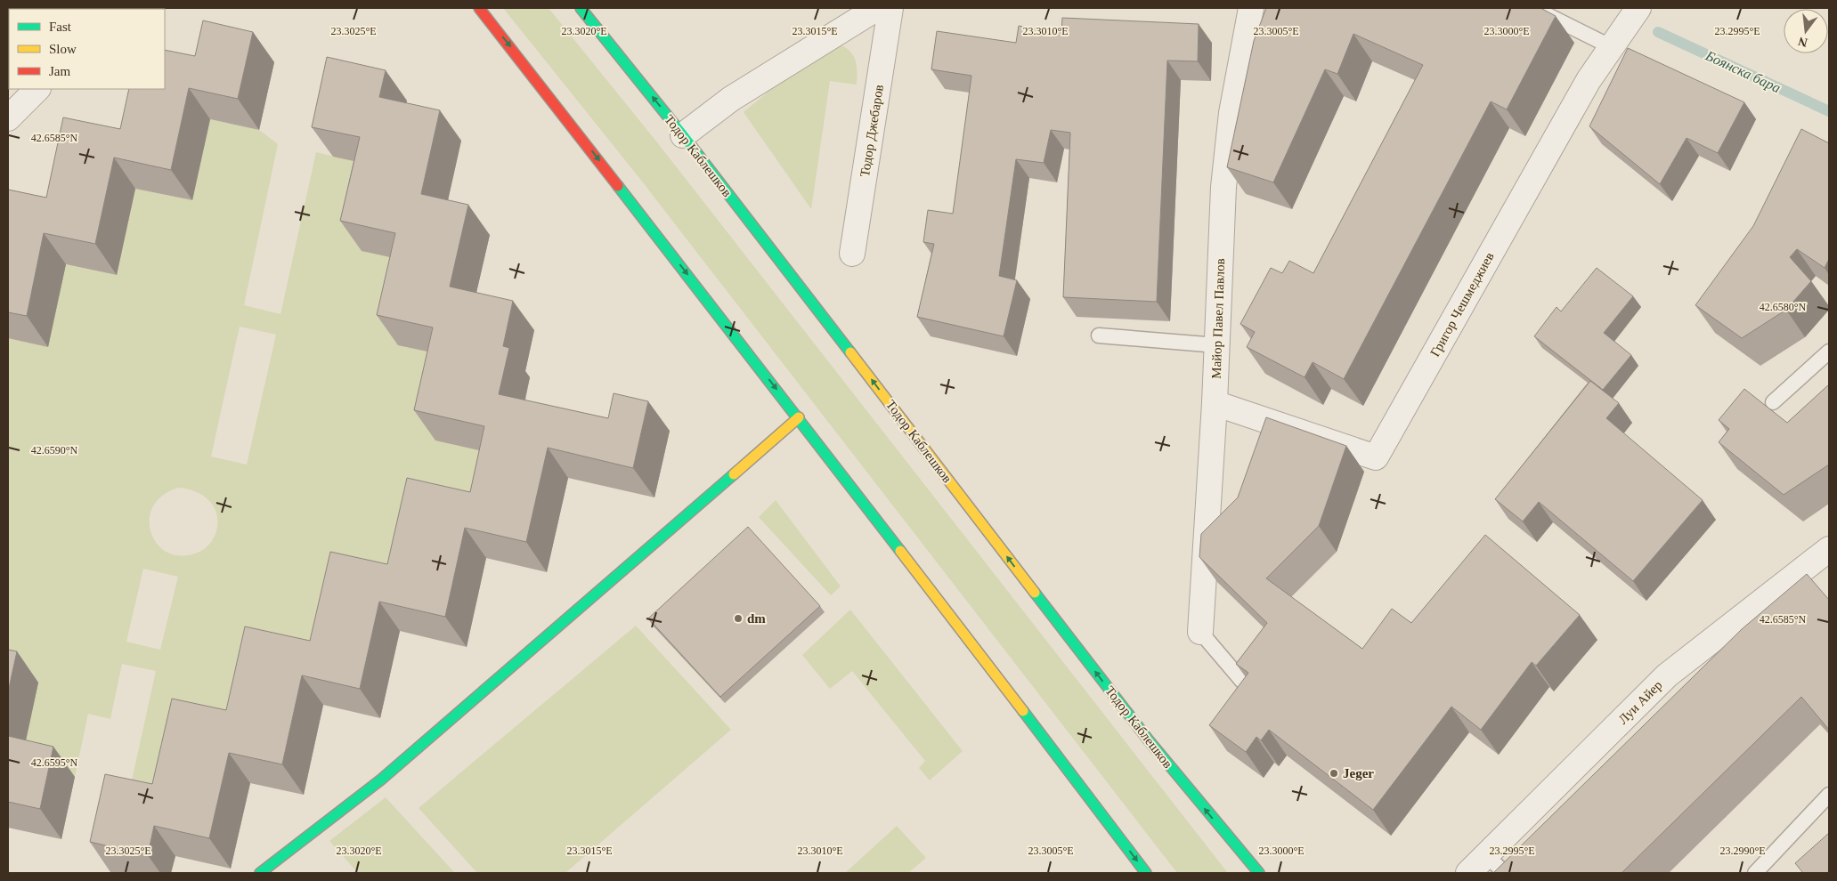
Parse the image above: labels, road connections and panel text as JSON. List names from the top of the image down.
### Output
{
  "streets": {
    "main road": ["Тодор Каблешков"],
    "street": [
      "Тодор Джебаров",
      "Григор Чешмеджиев",
      "Майор Павел Павлов",
      "Луи Айер"
    ]
  },
  "crossings": [
    ["Григор Чешмеджиев", "Майор Павел Павлов"]
  ],
  "water": ["Боянска бара"],
  "places": ["dm", "Jeger"],
  "legend": ["Fast", "Slow", "Jam"],
  "north": "bottom",
  "coordinates": [
    "23.3025°E",
    "23.3020°E",
    "23.3015°E",
    "23.3010°E",
    "23.3005°E",
    "23.3000°E",
    "23.2995°E",
    "42.6585°N",
    "42.6580°N",
    "42.6590°N",
    "42.6595°N",
    "23.2990°E"
  ]
}
